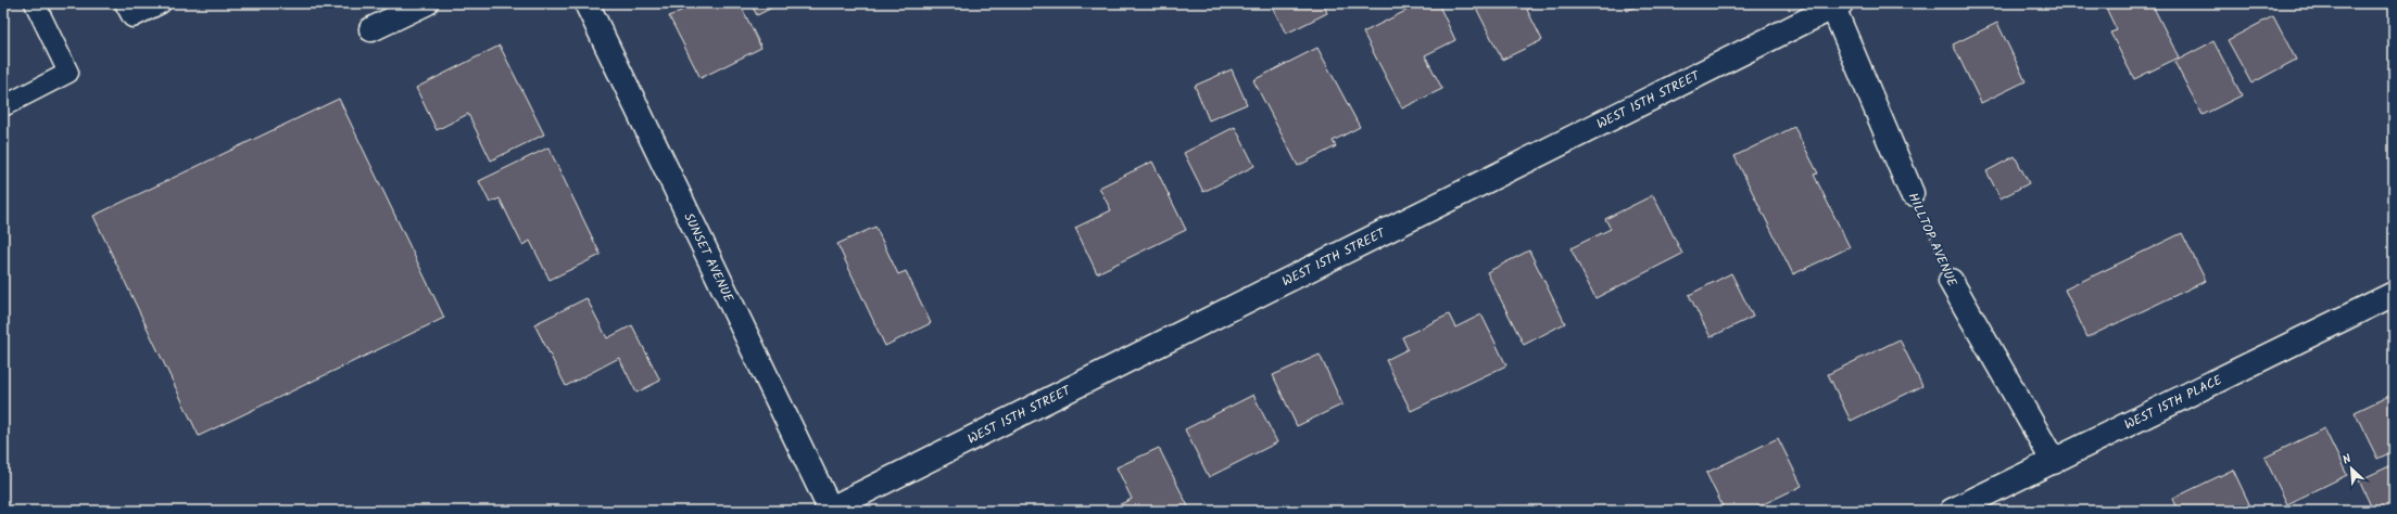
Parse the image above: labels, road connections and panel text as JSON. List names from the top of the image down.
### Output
{
  "streets": {
    "street": [
      "WEST 15TH STREET",
      "HILLTOP AVENUE",
      "SUNSET AVENUE",
      "WEST 15TH PLACE"
    ]
  },
  "crossings": [
    ["WEST 15TH STREET", "HILLTOP AVENUE"],
    ["WEST 15TH STREET", "SUNSET AVENUE"],
    ["HILLTOP AVENUE", "WEST 15TH PLACE"]
  ],
  "north": "top left"
}
